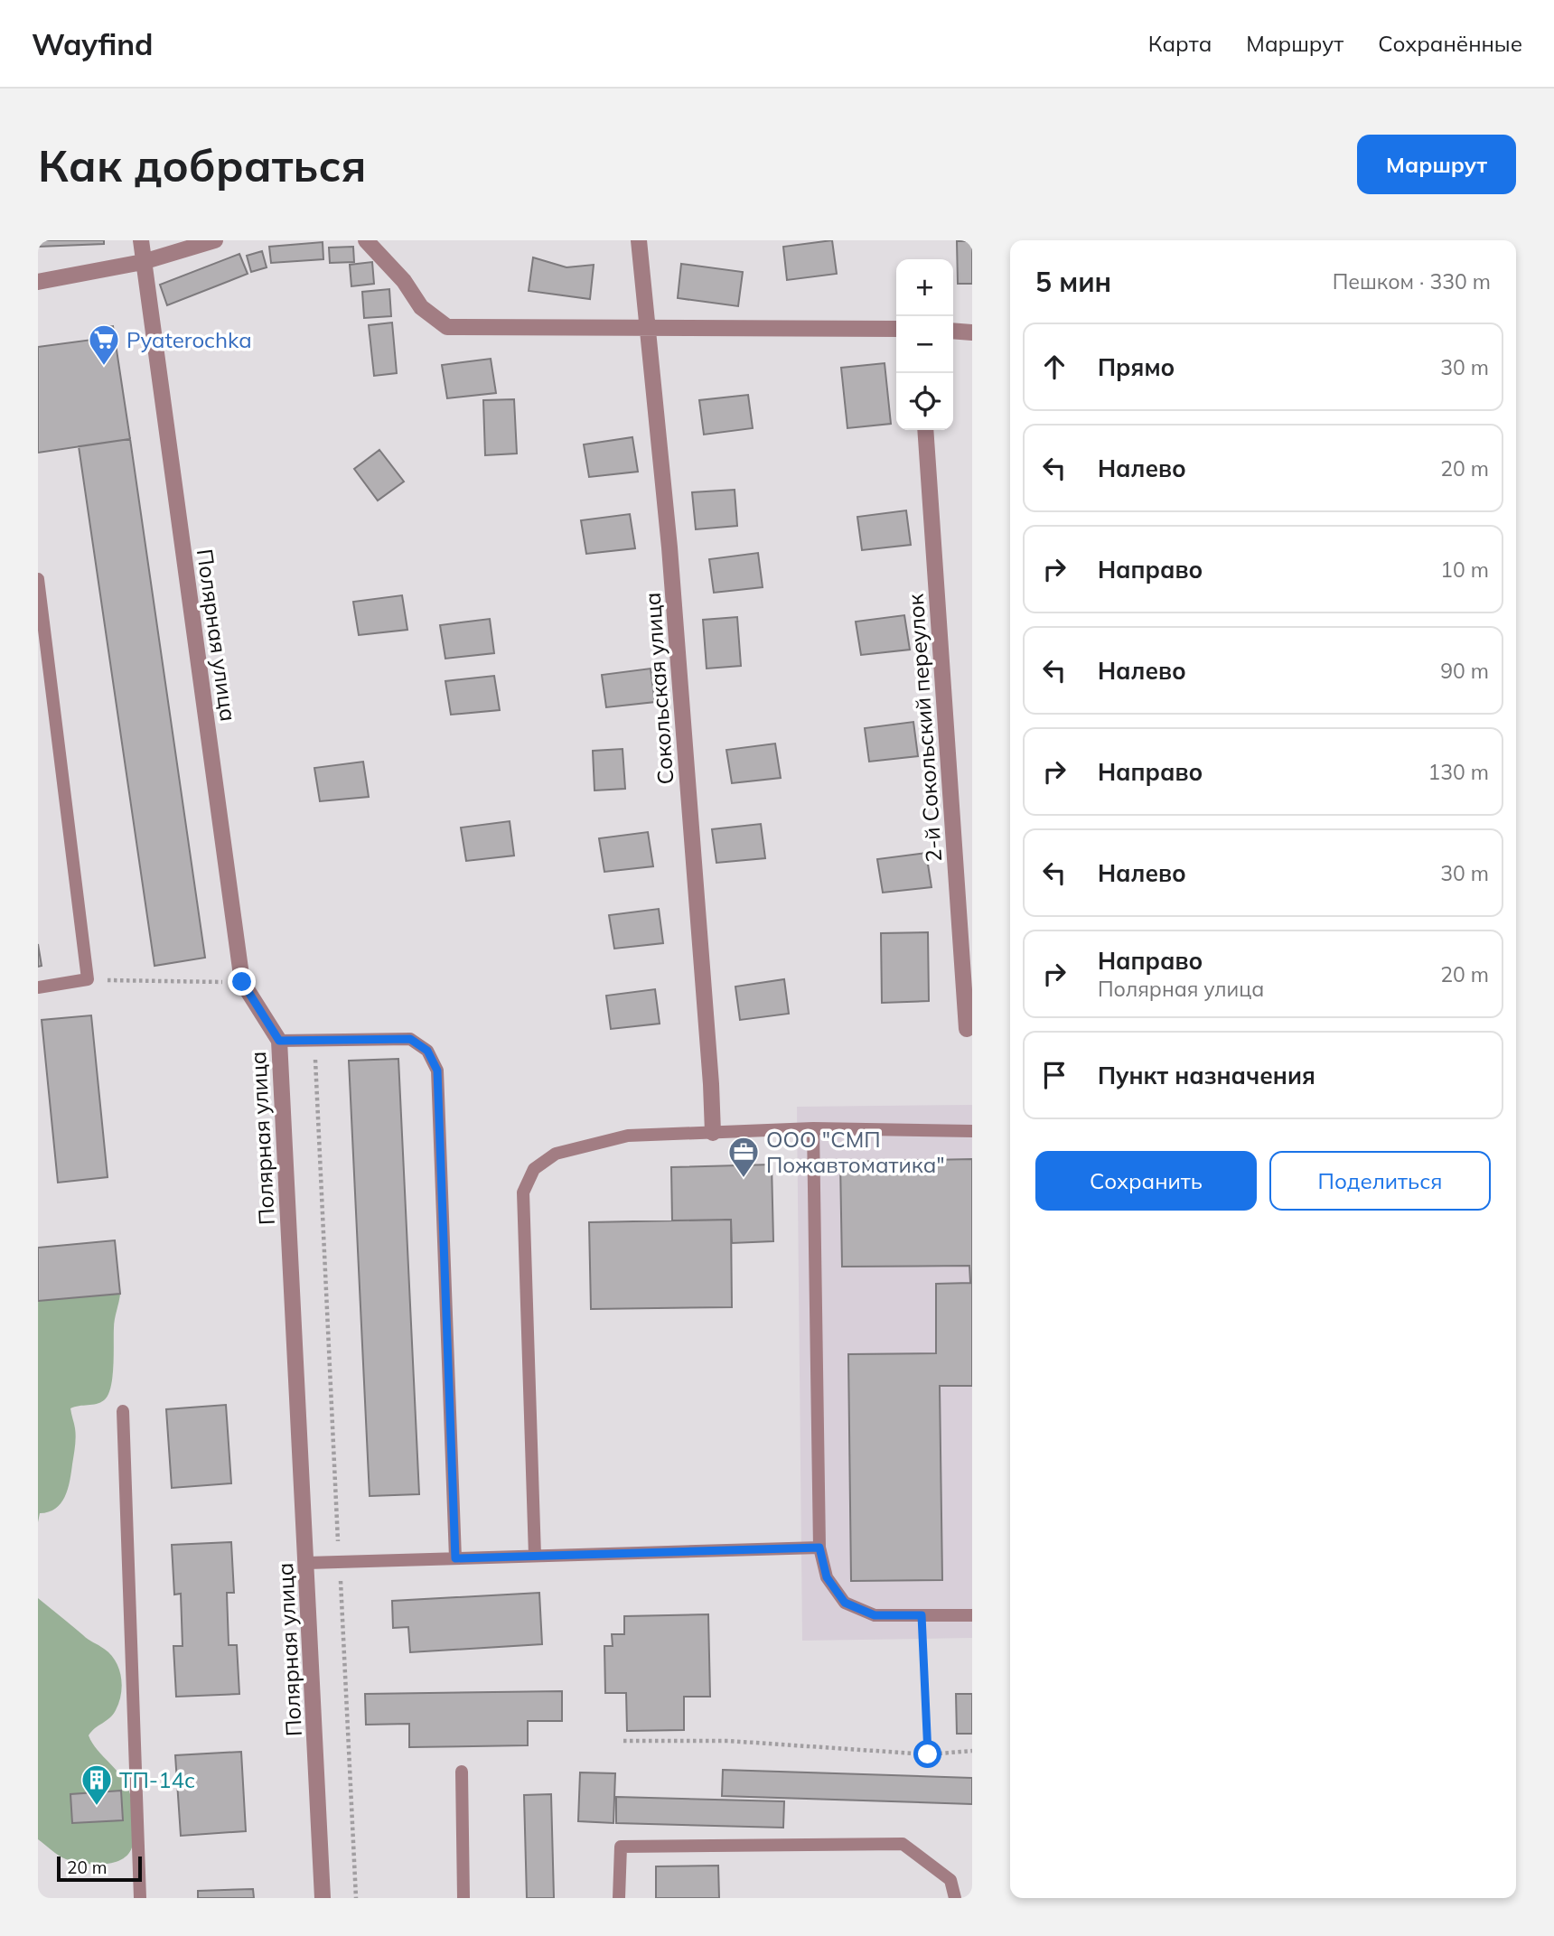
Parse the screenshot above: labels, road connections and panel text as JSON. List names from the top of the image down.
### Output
{
  "streets": {
    "street": ["Полярная улица", "Сокольская улица", "2-й Сокольский переулок"]
  },
  "places": {
    "supermarket": ["Pyaterochka"],
    "office": ["ООО \"СМП Пожавтоматика\""],
    "building": ["ТП-14с"]
  },
  "scale_bar": "20 m",
  "page": {
    "header": "Wayfind",
    "nav": ["Карта", "Маршрут", "Сохранённые"],
    "buttons": [
      "Маршрут",
      ["Сохранить", "Поделиться"]
    ],
    "title": "Как добраться",
    "heading": ["5 мин", "Пешком · 330 m"],
    "map_buttons": ["+", "−"],
    "list": [
      ["Прямо", "30 m"],
      ["Налево", "20 m"],
      ["Направо", "10 m"],
      ["Налево", "90 m"],
      ["Направо", "130 m"],
      ["Налево", "30 m"],
      ["Направо", "Полярная улица", "20 m"],
      "Пункт назначения"
    ],
    "scale": "20 m"
  }
}
